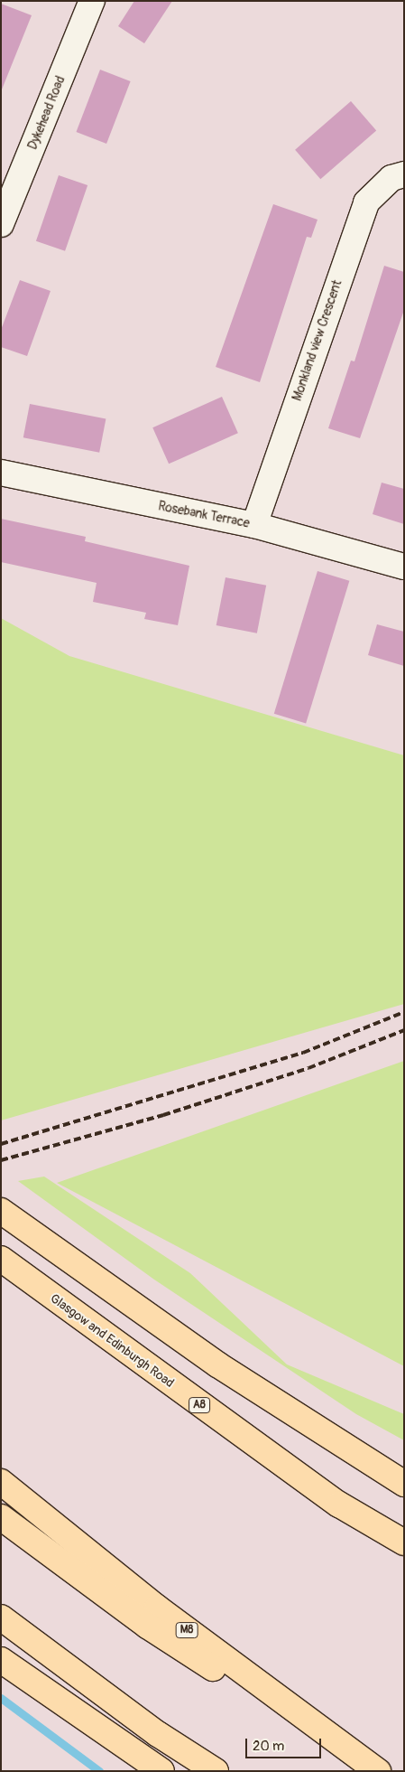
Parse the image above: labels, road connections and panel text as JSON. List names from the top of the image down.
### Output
{
  "streets": {
    "highway": ["Glasgow and Edinburgh Road", "A8", "M8"],
    "street": ["Dykehead Road", "Monkland view Crescent", "Rosebank Terrace"]
  },
  "crossings": [
    ["Monkland view Crescent", "Rosebank Terrace"]
  ],
  "scale_bar": "20 m"
}
